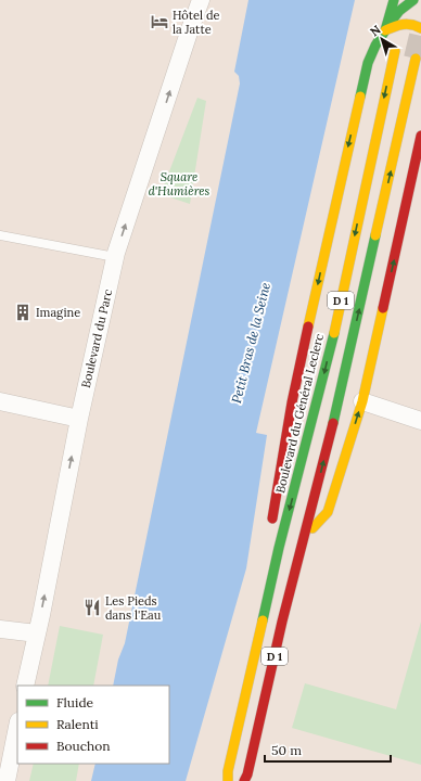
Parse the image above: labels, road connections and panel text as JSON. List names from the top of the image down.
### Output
{
  "streets": {
    "main road": ["D 1", "Boulevard du Général Leclerc"],
    "street": ["Boulevard du Parc"]
  },
  "one_way": ["Boulevard du Parc"],
  "water": ["Petit Bras de la Seine"],
  "parks": ["Square d'Humières"],
  "places": {
    "hotel": ["Hôtel de la Jatte"],
    "building": ["Imagine"],
    "restaurant": ["Les Pieds dans l'Eau"]
  },
  "legend": ["Fluide", "Ralenti", "Bouchon"],
  "scale_bar": "50 m",
  "north": "top left"
}
